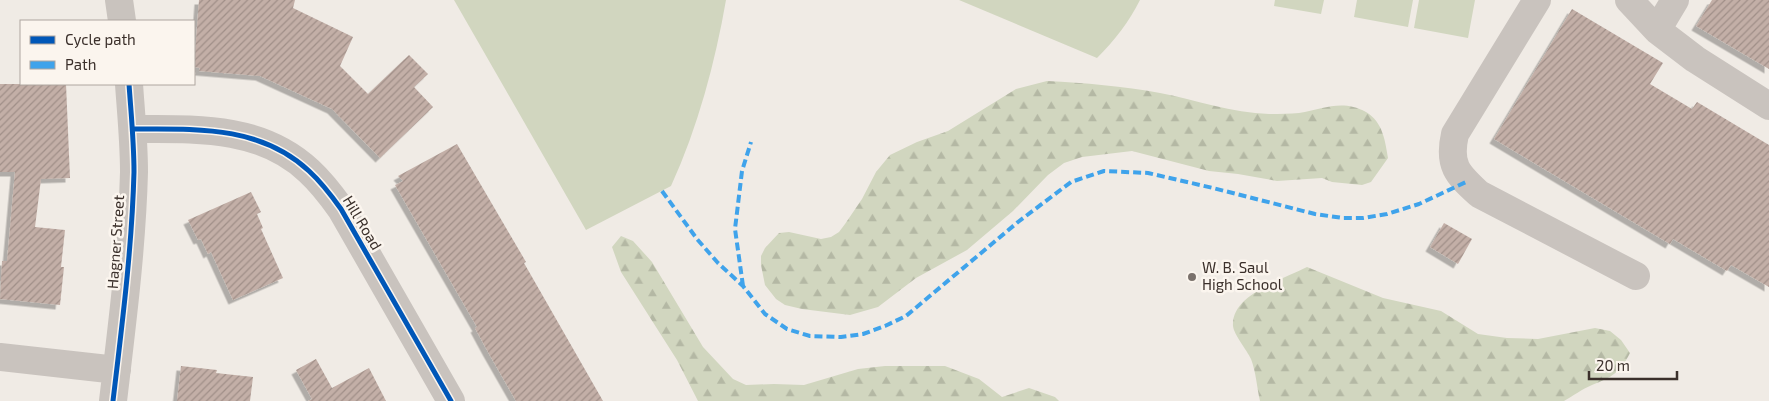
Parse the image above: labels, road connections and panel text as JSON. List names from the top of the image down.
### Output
{
  "streets": {
    "street": ["Hill Road", "Hagner Street"]
  },
  "crossings": [
    ["Hill Road", "Hagner Street"]
  ],
  "places": ["W. B. Saul High School"],
  "legend": ["Cycle path", "Path"],
  "scale_bar": "20 m"
}
